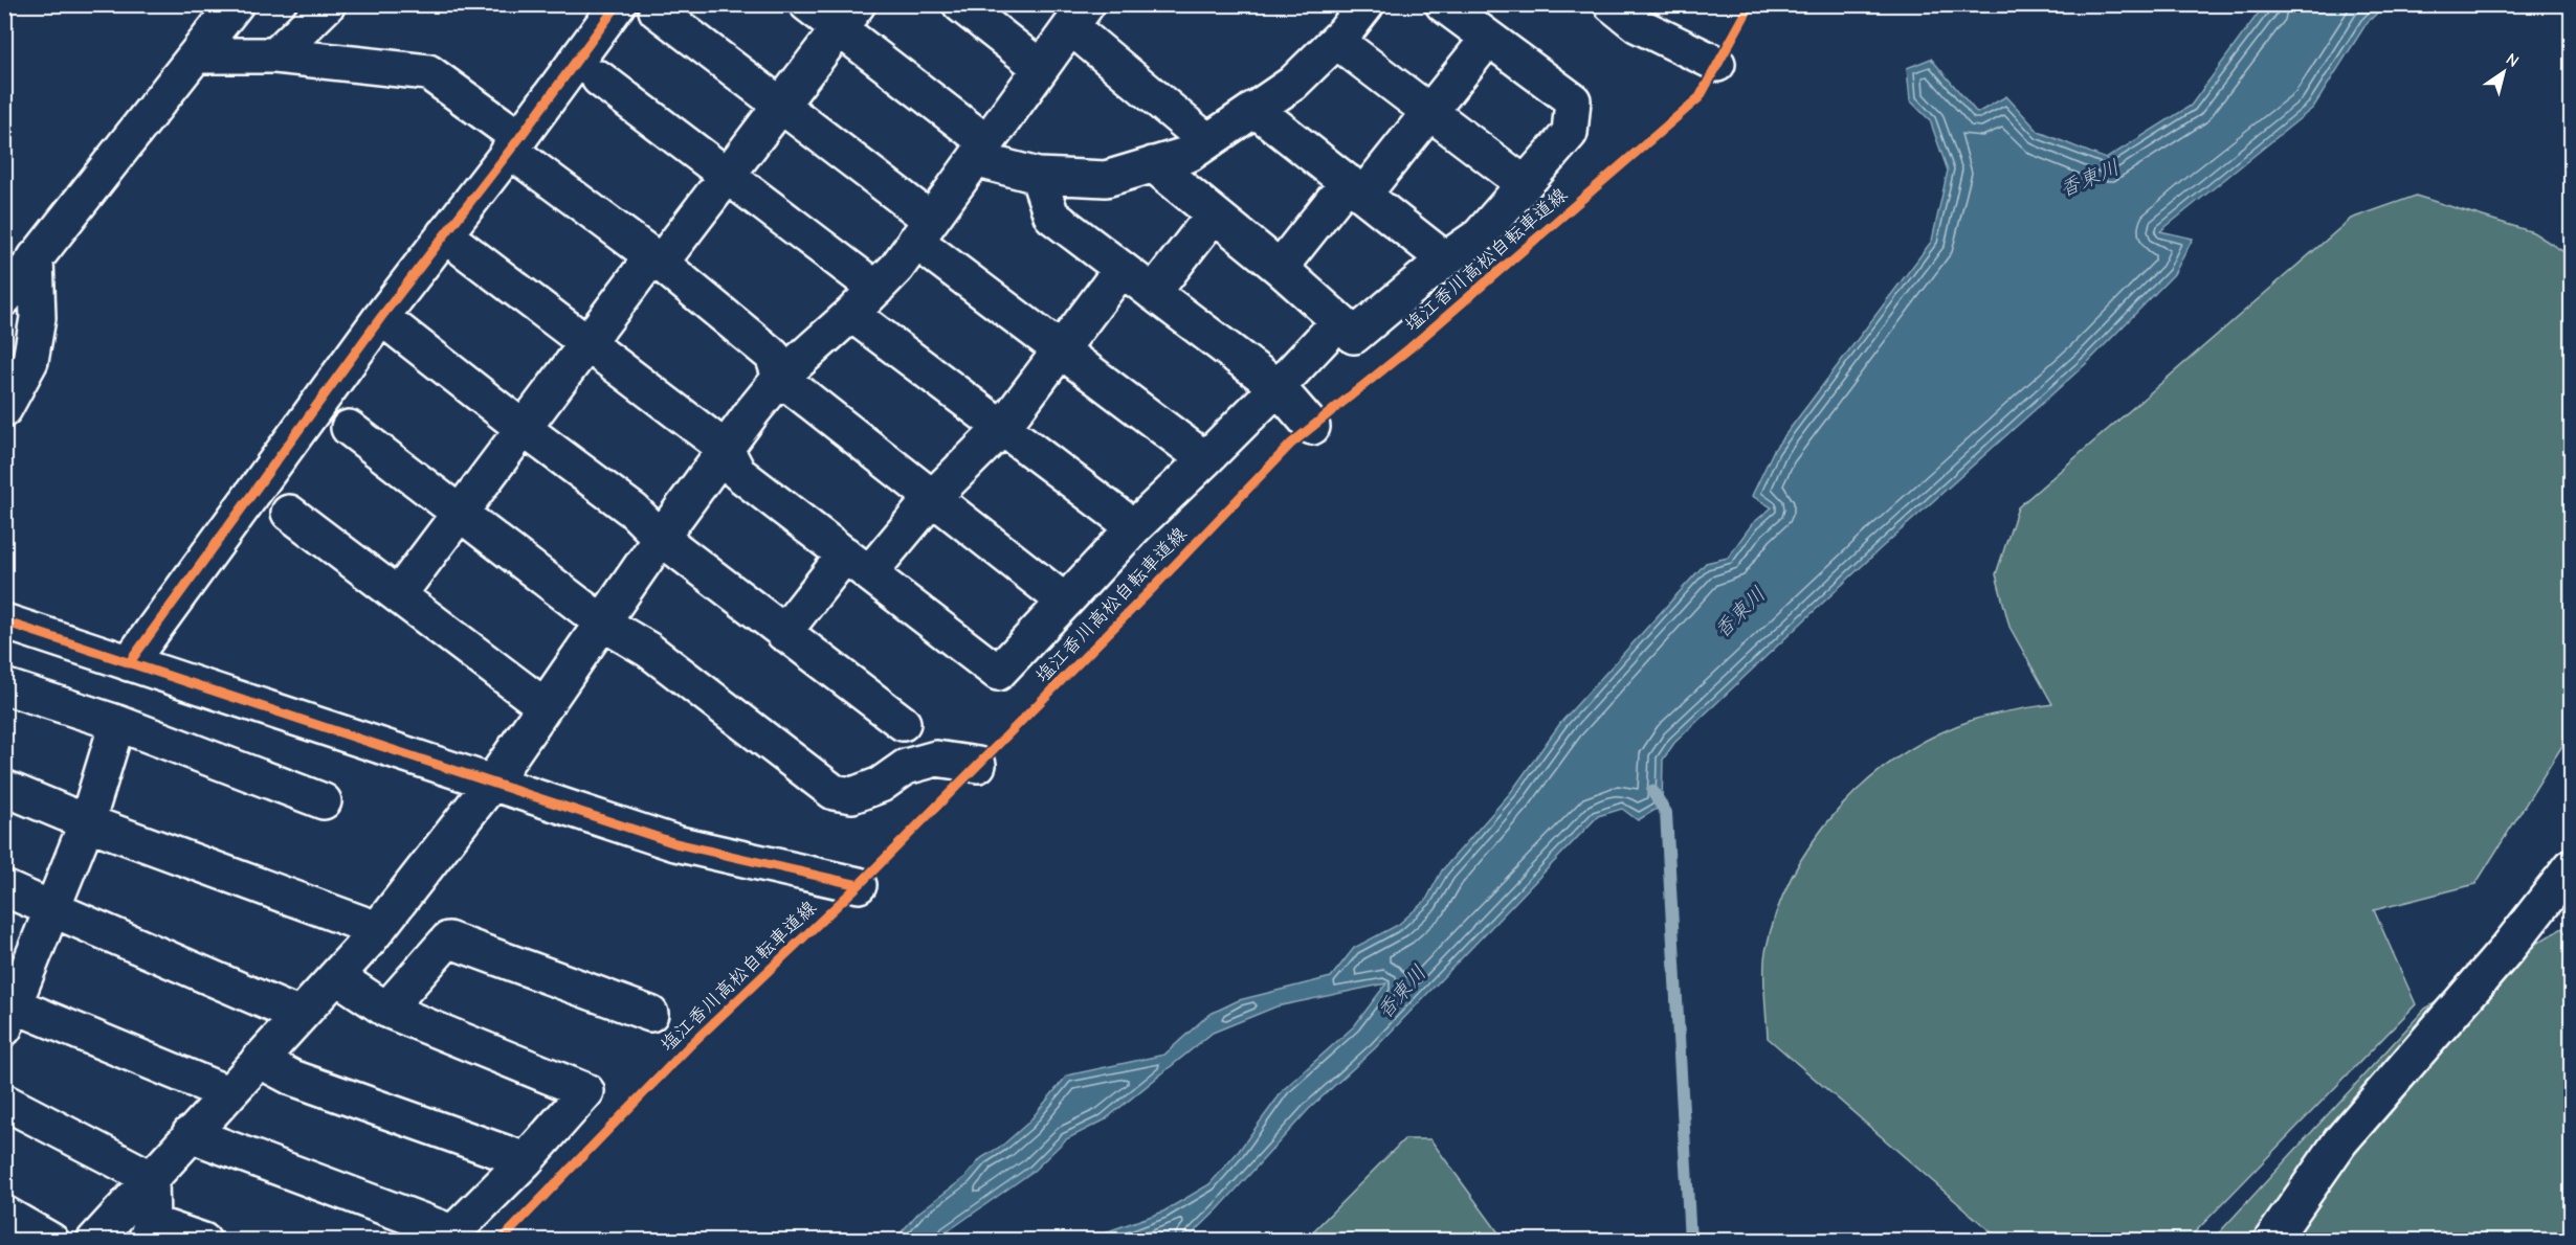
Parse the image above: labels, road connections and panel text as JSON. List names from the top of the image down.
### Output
{
  "streets": {
    "cycle path": ["塩江香川高松自転車道線"]
  },
  "water": ["香東川"],
  "north": "top right"
}
